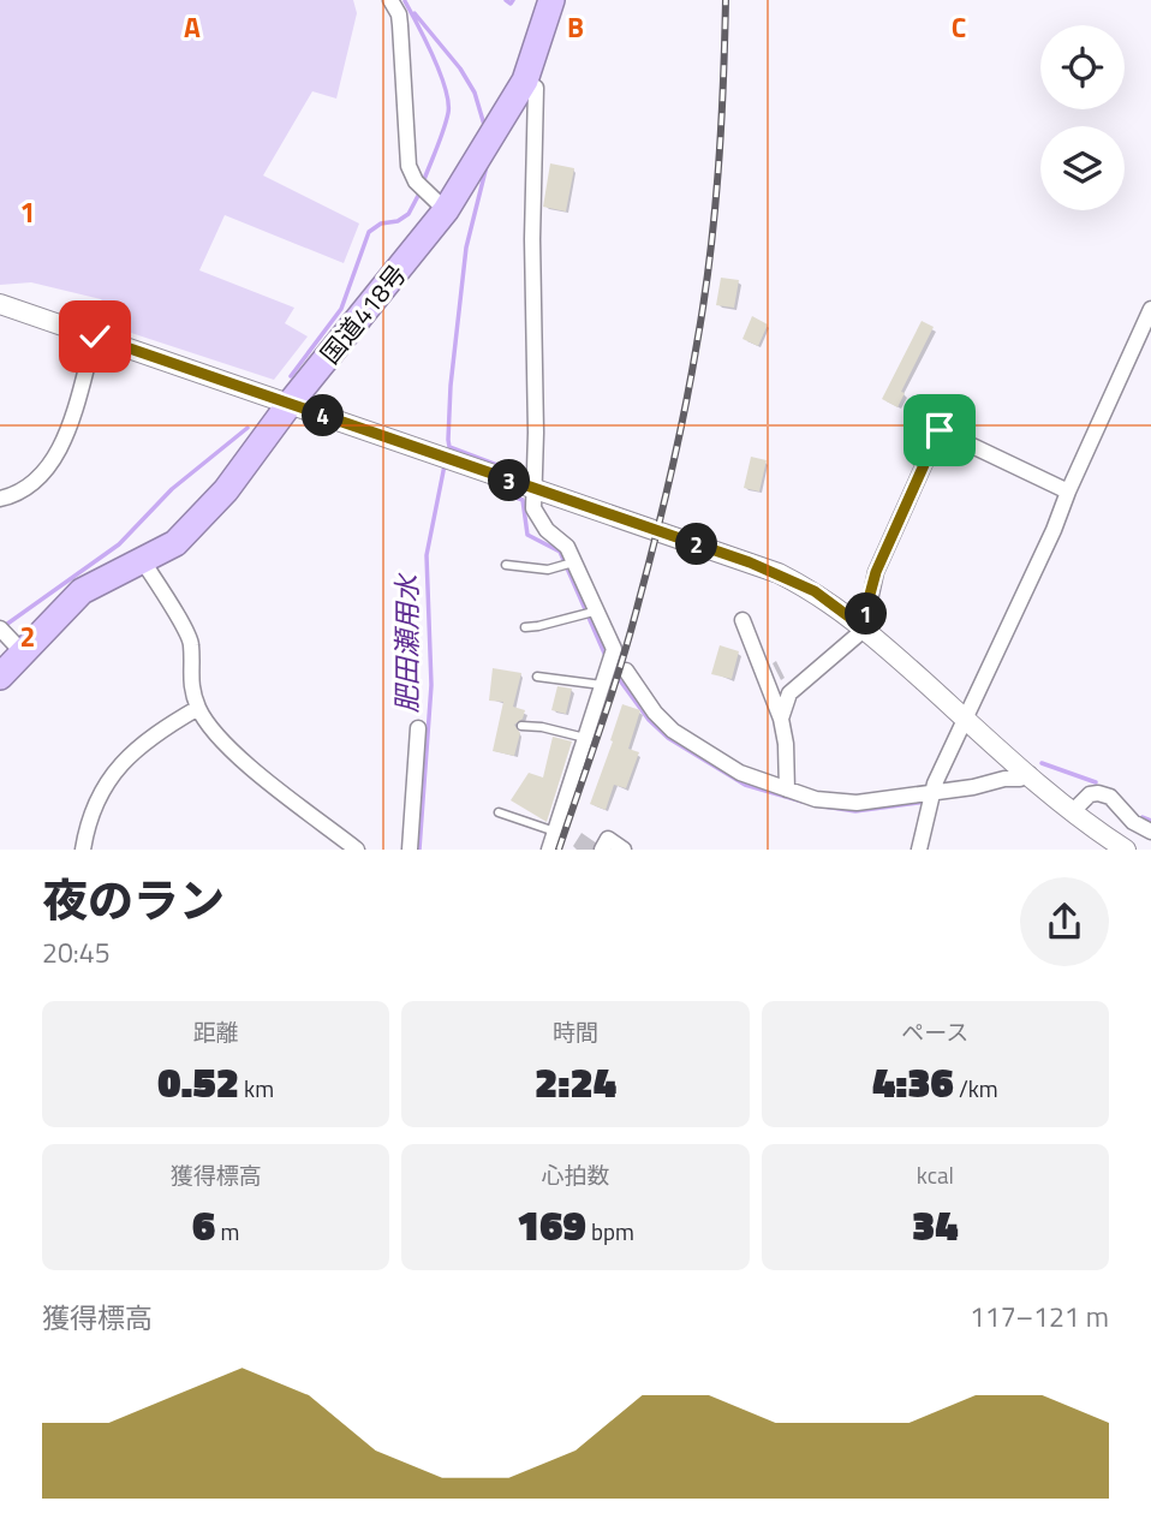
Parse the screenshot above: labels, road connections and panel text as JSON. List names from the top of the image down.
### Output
{
  "streets": {
    "highway": ["国道418号"]
  },
  "water": ["肥田瀬用水"],
  "page": {
    "pins": [
      "4",
      "3",
      "2",
      "1"
    ],
    "heading": ["夜のラン", "20:45"],
    "stats": [
      ["距離", "0.52 km"],
      ["時間", "2:24"],
      ["ペース", "4:36 /km"],
      ["獲得標高", "6 m"],
      ["心拍数", "169 bpm"],
      ["kcal", "34"]
    ],
    "chart": ["獲得標高", "117–121 m"]
  },
  "grid": {
    "columns": ["A", "B", "C"],
    "rows": ["1", "2"]
  }
}
